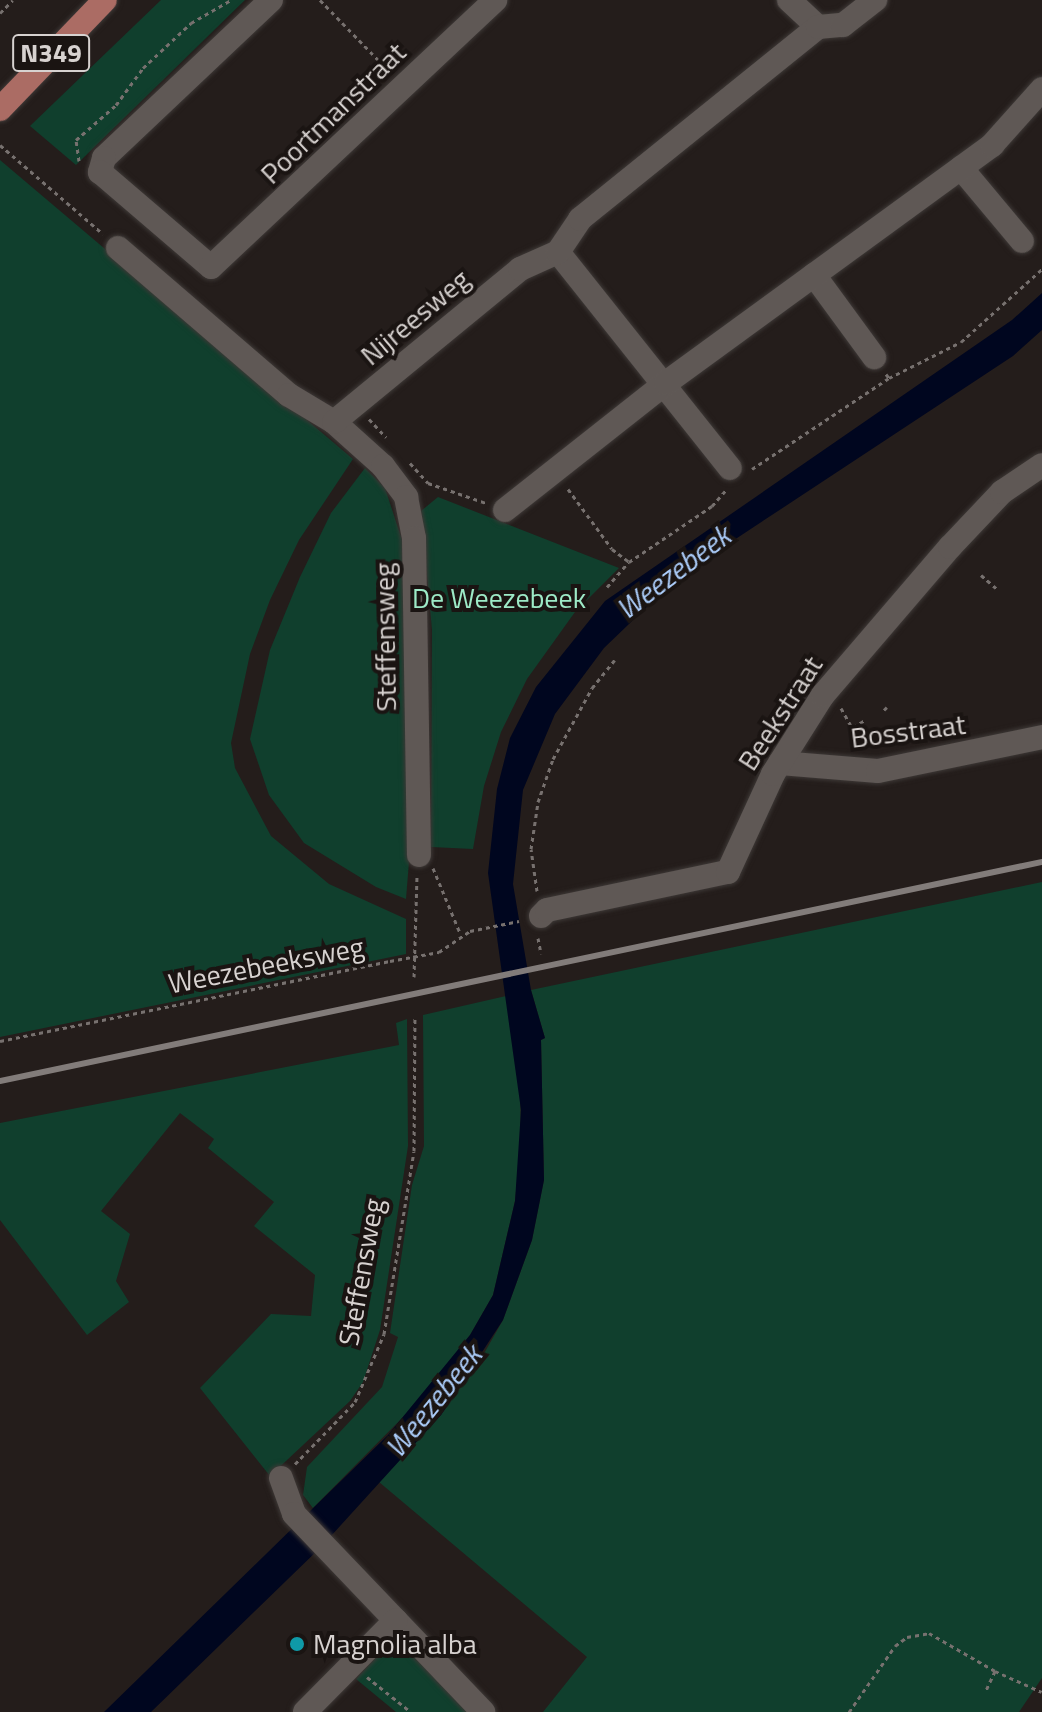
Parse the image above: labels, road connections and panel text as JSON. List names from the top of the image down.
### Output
{
  "streets": {
    "main road": ["N349"],
    "street": [
      "Poortmanstraat",
      "Nijreesweg",
      "Steffensweg",
      "Beekstraat",
      "Bosstraat"
    ],
    "path": ["Weezebeeksweg"]
  },
  "crossings": [
    ["Nijreesweg", "Steffensweg"],
    ["Beekstraat", "Bosstraat"],
    ["Beekstraat", "Weezebeeksweg"]
  ],
  "water": ["Weezebeek"],
  "parks": ["De Weezebeek"],
  "places": ["Magnolia alba"]
}
